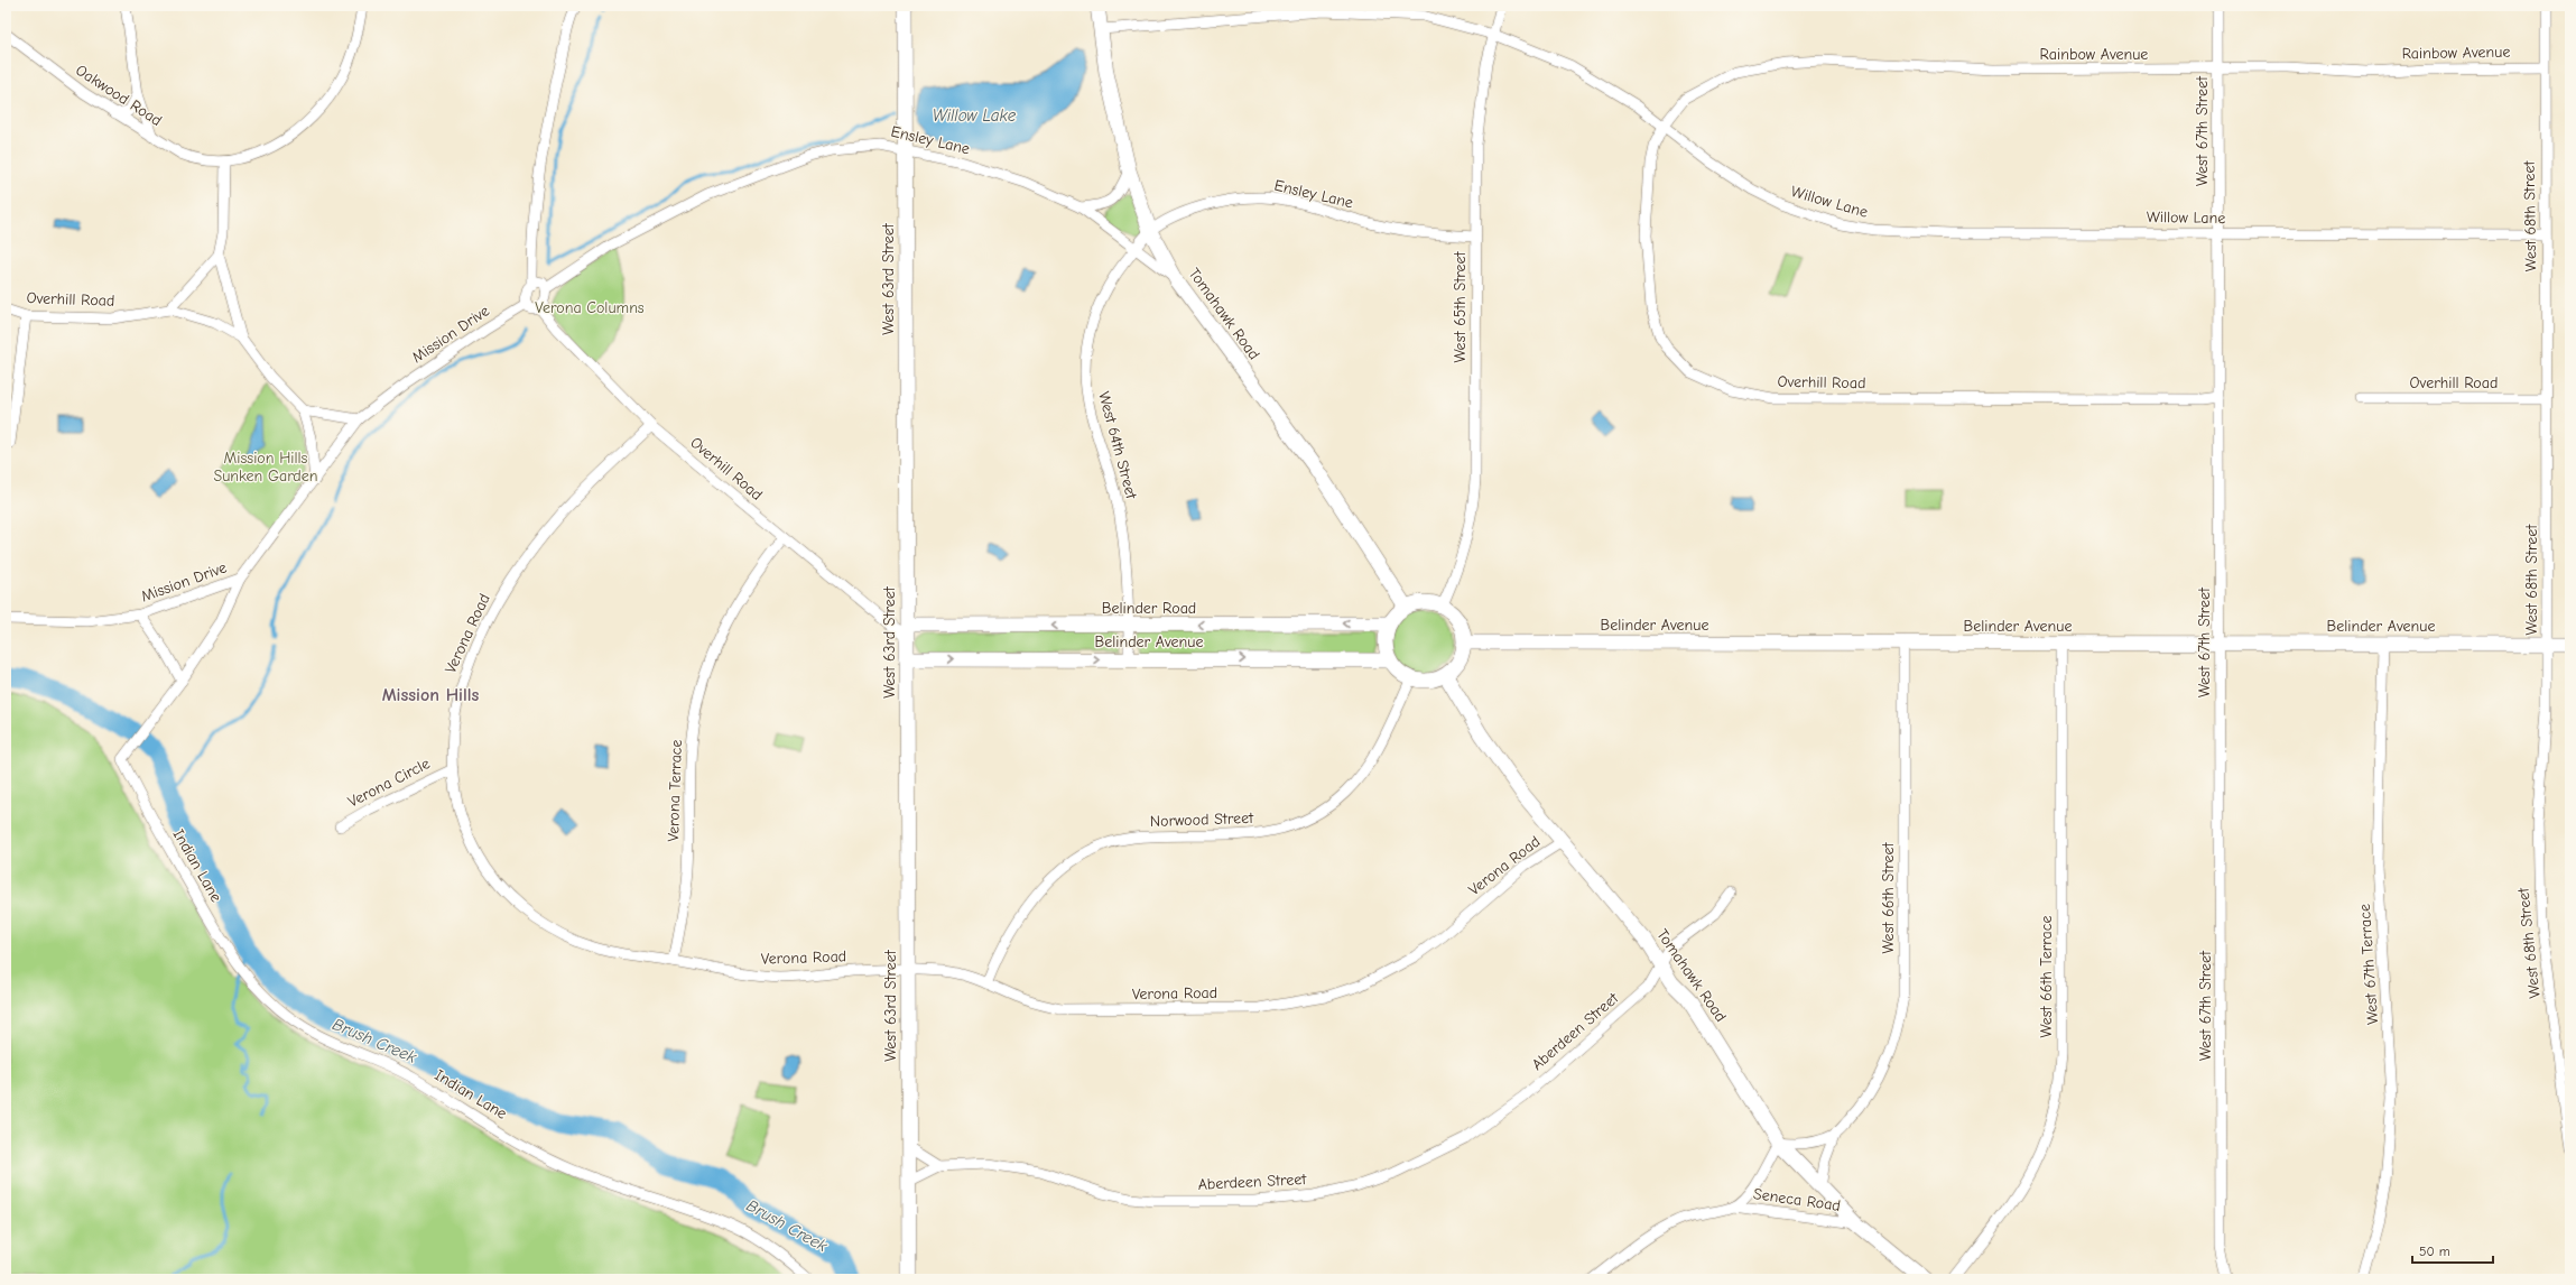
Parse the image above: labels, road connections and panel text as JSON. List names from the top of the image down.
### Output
{
  "streets": {
    "street": [
      "Rainbow Avenue",
      "Oakwood Road",
      "West 67th Street",
      "Ensley Lane",
      "Willow Lane",
      "West 68th Street",
      "West 63rd Street",
      "Overhill Road",
      "West 65th Street",
      "Tomahawk Road",
      "Mission Drive",
      "West 64th Street",
      "Belinder Road",
      "Belinder Avenue",
      "Verona Road",
      "Verona Circle",
      "Verona Terrace",
      "Norwood Street",
      "Indian Lane",
      "West 66th Street",
      "West 67th Terrace",
      "West 66th Terrace",
      "Aberdeen Street",
      "Seneca Road"
    ]
  },
  "crossings": [
    ["Rainbow Avenue", "West 67th Street"],
    ["Rainbow Avenue", "Willow Lane"],
    ["Rainbow Avenue", "West 68th Street"],
    ["Rainbow Avenue", "Overhill Road"],
    ["West 67th Street", "Willow Lane"],
    ["West 67th Street", "Overhill Road"],
    ["West 67th Street", "Belinder Avenue"],
    ["Ensley Lane", "West 63rd Street"],
    ["Ensley Lane", "Overhill Road"],
    ["Ensley Lane", "West 65th Street"],
    ["Ensley Lane", "Tomahawk Road"],
    ["Ensley Lane", "Mission Drive"],
    ["Ensley Lane", "West 64th Street"],
    ["Willow Lane", "West 68th Street"],
    ["Willow Lane", "Overhill Road"],
    ["Willow Lane", "West 65th Street"],
    ["Willow Lane", "Tomahawk Road"],
    ["West 68th Street", "Overhill Road"],
    ["West 68th Street", "Belinder Avenue"],
    ["West 63rd Street", "Overhill Road"],
    ["West 63rd Street", "Belinder Road"],
    ["West 63rd Street", "Belinder Avenue"],
    ["West 63rd Street", "Verona Road"],
    ["West 63rd Street", "Aberdeen Street"],
    ["Overhill Road", "Mission Drive"],
    ["Overhill Road", "Belinder Road"],
    ["Overhill Road", "Verona Road"],
    ["Overhill Road", "Verona Terrace"],
    ["West 65th Street", "Tomahawk Road"],
    ["West 65th Street", "Belinder Road"],
    ["West 65th Street", "Belinder Avenue"],
    ["West 65th Street", "Norwood Street"],
    ["Tomahawk Road", "West 64th Street"],
    ["Tomahawk Road", "Belinder Road"],
    ["Tomahawk Road", "Belinder Avenue"],
    ["Tomahawk Road", "Verona Road"],
    ["Tomahawk Road", "Norwood Street"],
    ["Tomahawk Road", "West 66th Street"],
    ["Tomahawk Road", "Aberdeen Street"],
    ["Tomahawk Road", "Seneca Road"],
    ["Mission Drive", "Indian Lane"],
    ["West 64th Street", "Belinder Road"],
    ["West 64th Street", "Belinder Avenue"],
    ["Belinder Road", "Belinder Avenue"],
    ["Belinder Road", "Norwood Street"],
    ["Belinder Avenue", "Norwood Street"],
    ["Belinder Avenue", "West 66th Street"],
    ["Belinder Avenue", "West 67th Terrace"],
    ["Belinder Avenue", "West 66th Terrace"],
    ["Verona Road", "Verona Circle"],
    ["Verona Road", "Verona Terrace"],
    ["Verona Road", "Norwood Street"]
  ],
  "one_way": ["Belinder Road"],
  "districts": ["Mission Hills"],
  "water": ["Willow Lake", "Brush Creek"],
  "parks": ["Verona Columns", "Mission Hills Sunken Garden"],
  "scale_bar": "50 m"
}
